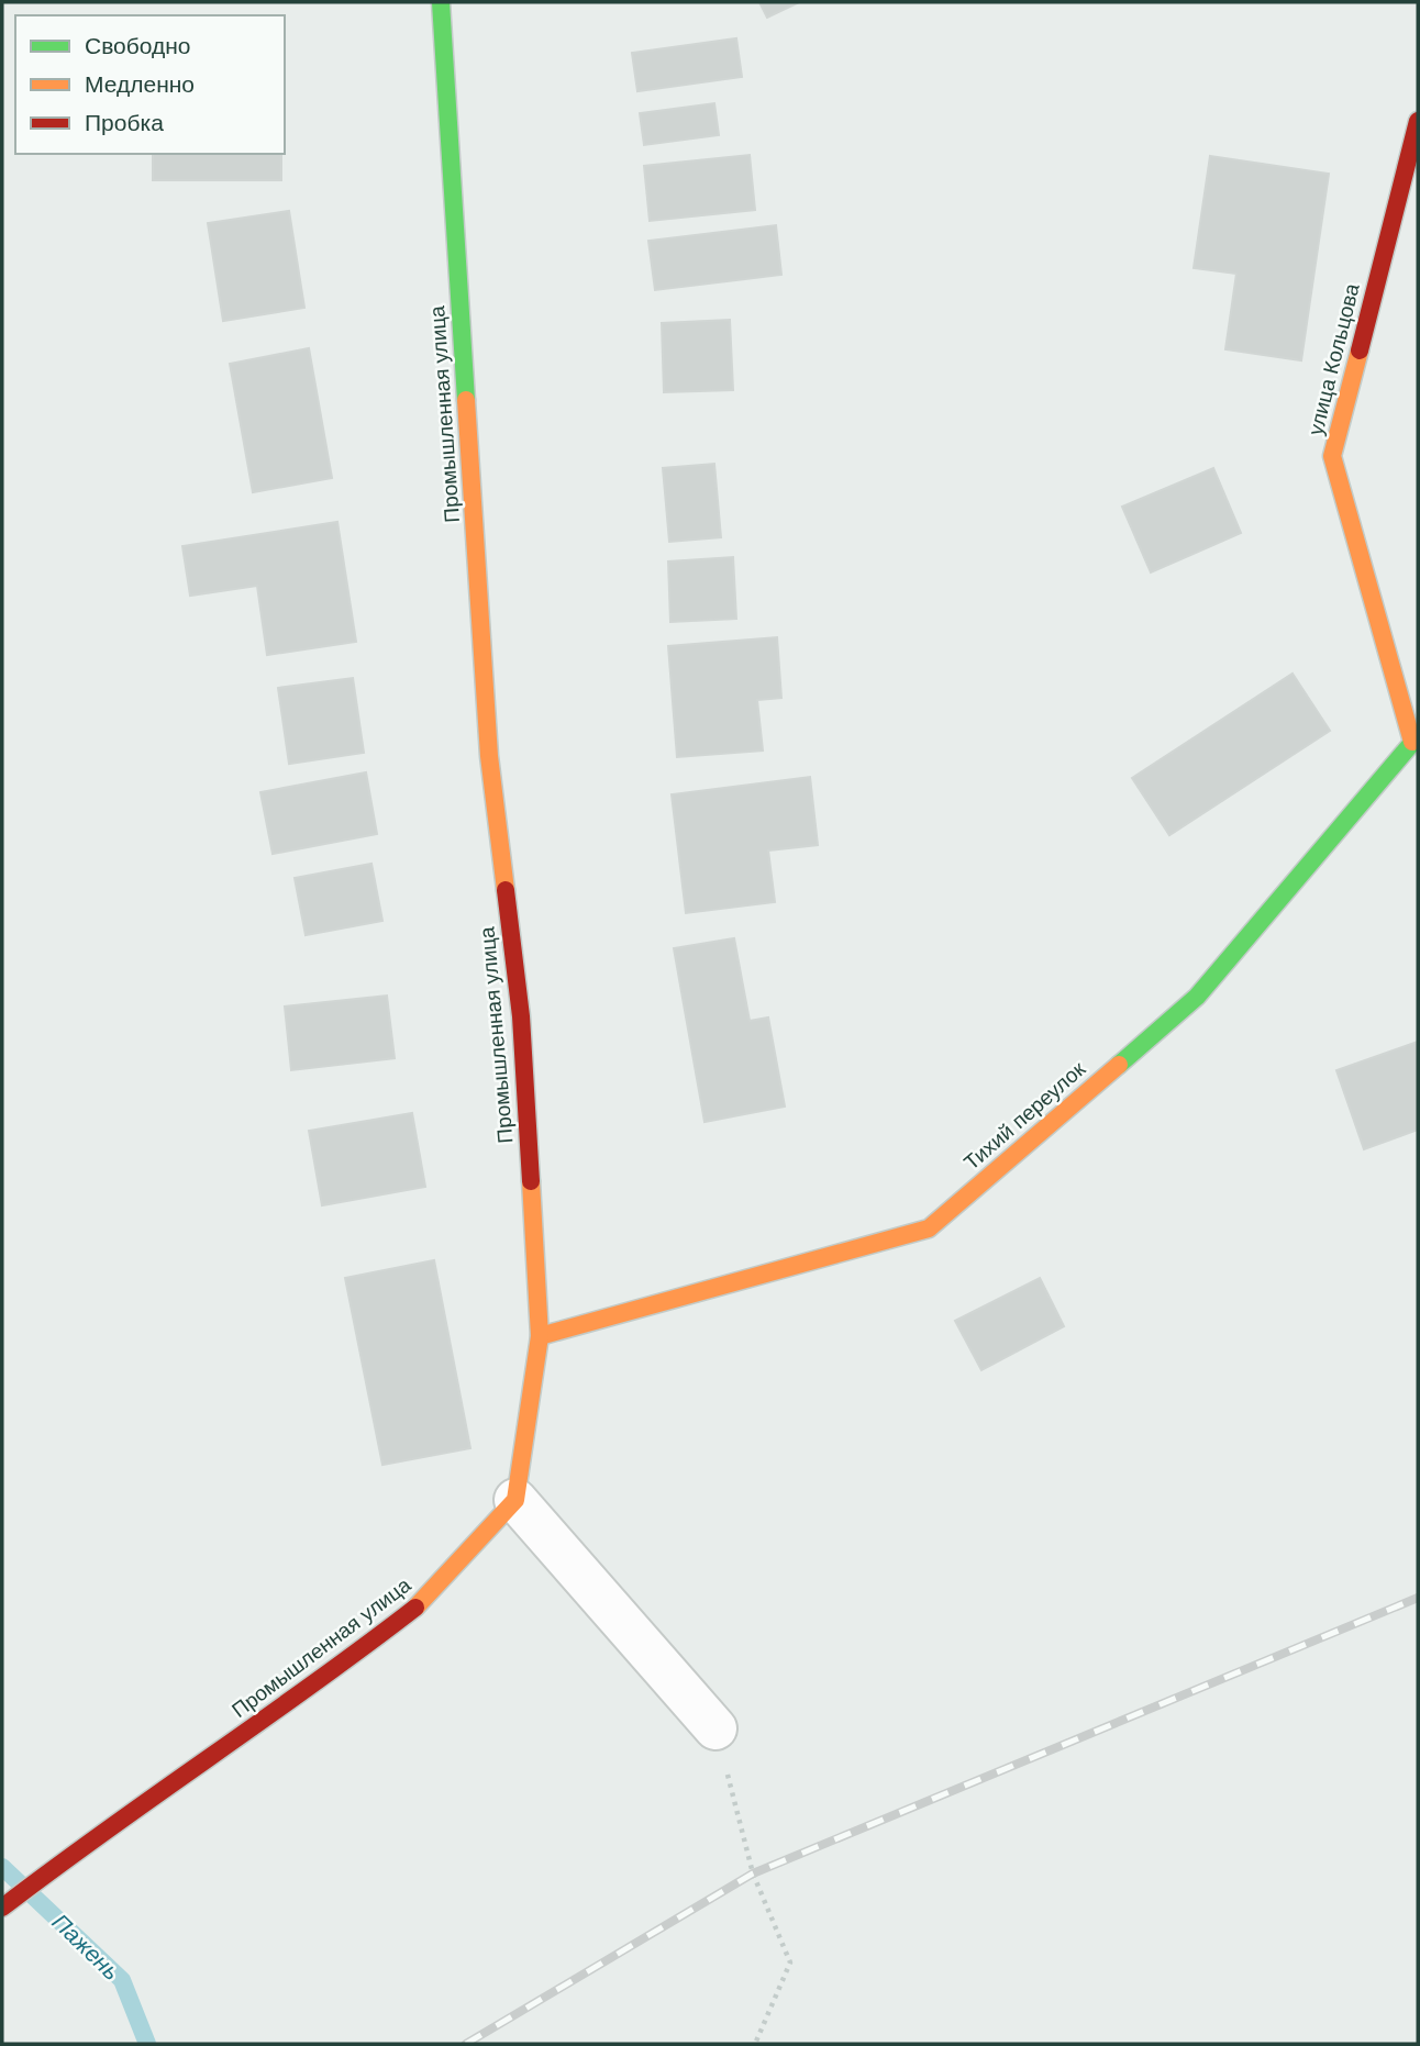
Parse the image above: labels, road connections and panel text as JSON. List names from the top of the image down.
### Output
{
  "streets": {
    "street": ["улица Кольцова", "Промышленная улица", "Тихий переулок"]
  },
  "crossings": [
    ["улица Кольцова", "Тихий переулок"],
    ["Промышленная улица", "Тихий переулок"]
  ],
  "water": ["Пажень"],
  "legend": ["Свободно", "Медленно", "Пробка"]
}
